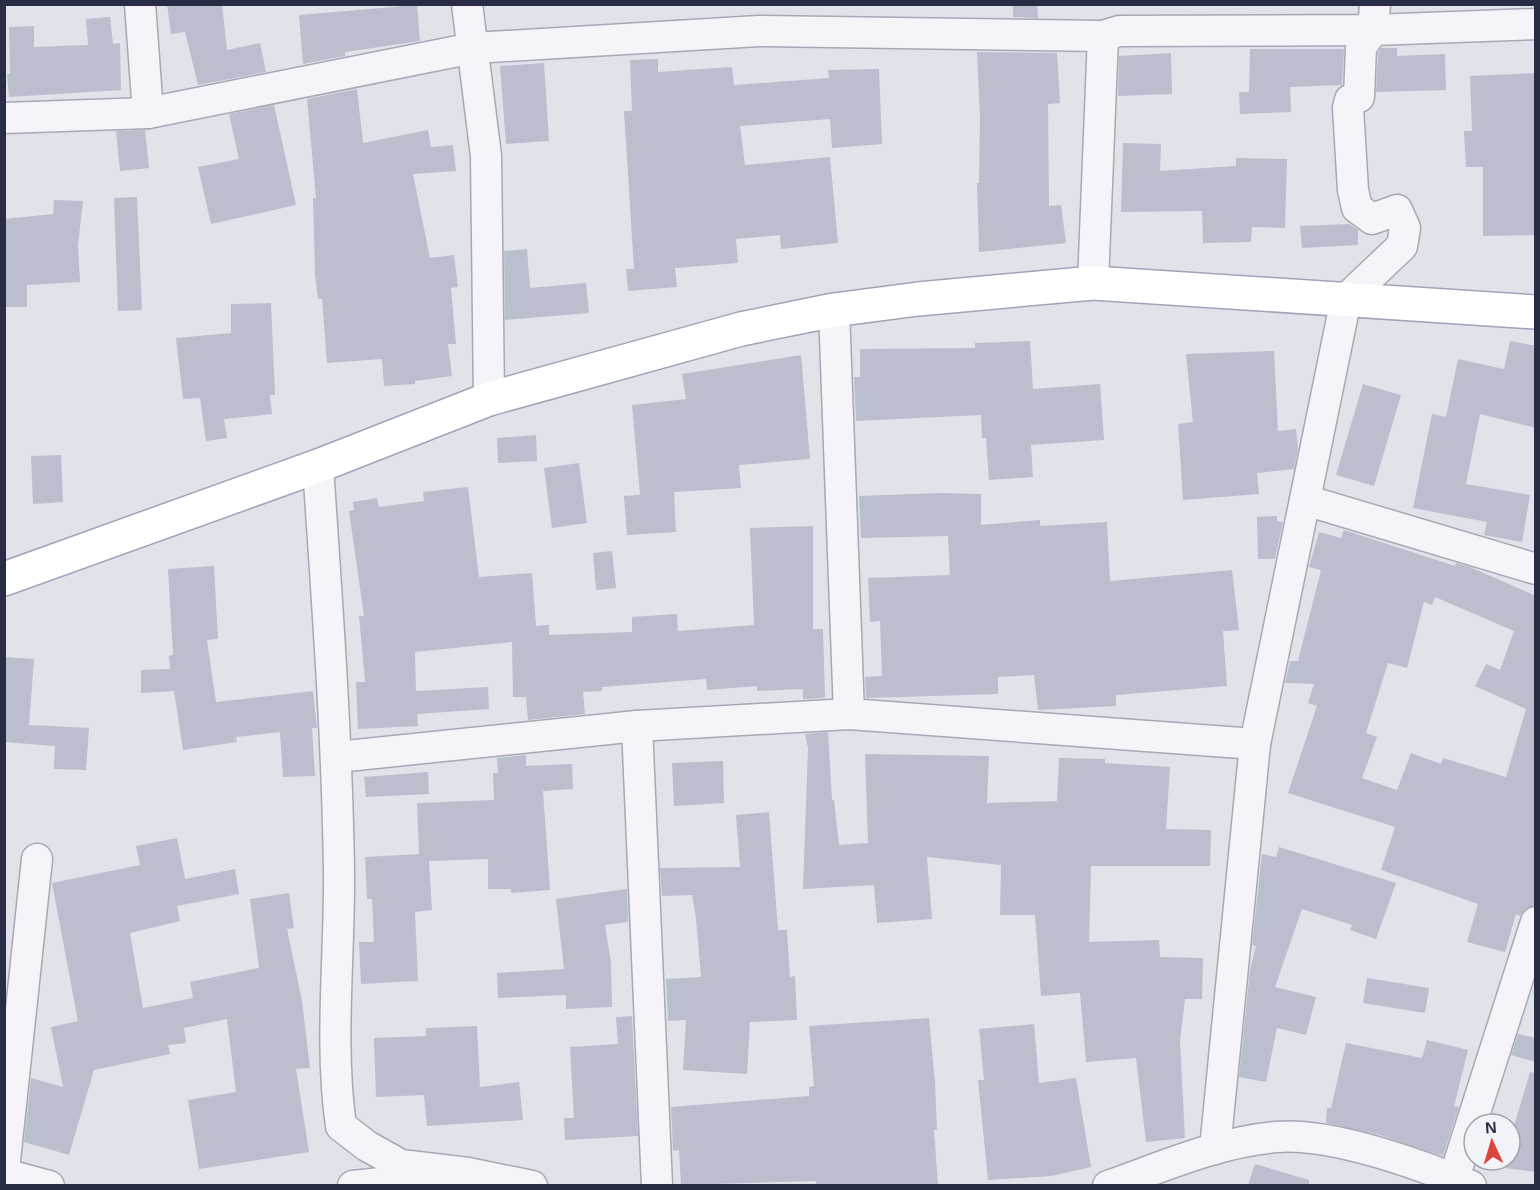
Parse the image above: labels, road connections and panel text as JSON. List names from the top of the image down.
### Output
{
  "north": "top"
}
